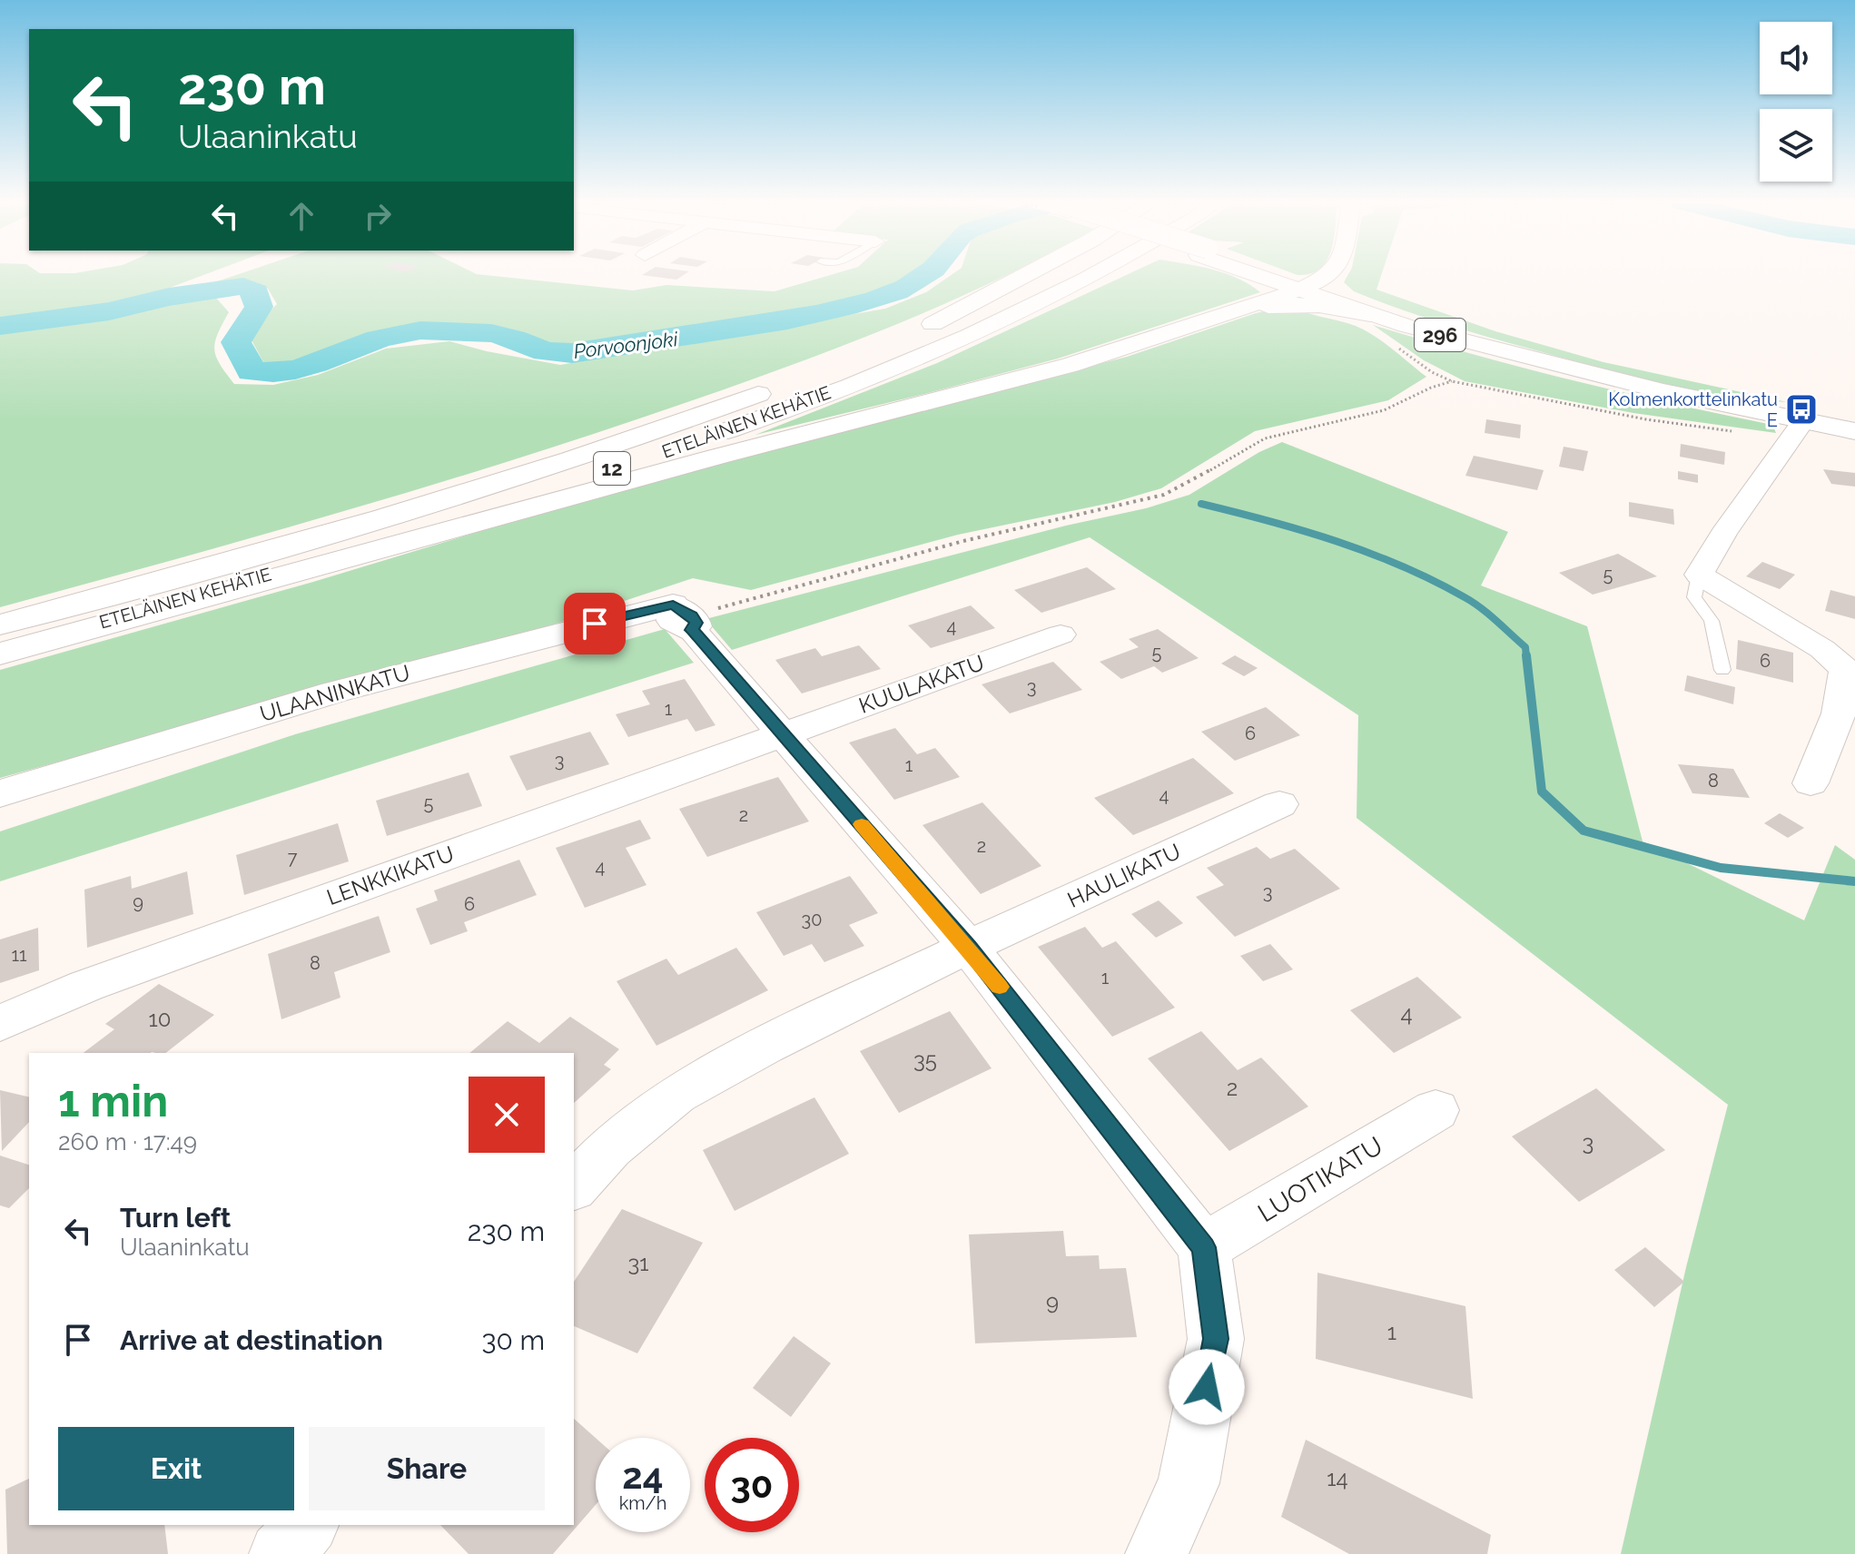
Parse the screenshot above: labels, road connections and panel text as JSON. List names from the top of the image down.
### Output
{
  "streets": {
    "main road": [
      "296",
      "ETELÄINEN KEHÄTIE",
      "12",
      "ULAANINKATU"
    ],
    "street": [
      "KUULAKATU",
      "LENKKIKATU",
      "HAULIKATU",
      "LUOTIKATU"
    ]
  },
  "crossings": [
    ["KUULAKATU", "LENKKIKATU"]
  ],
  "water": ["Porvoonjoki"],
  "places": {
    "bus stop": ["Kolmenkorttelinkatu E"]
  },
  "house_numbers": [
    "5",
    "4",
    "5",
    "6",
    "3",
    "1",
    "6",
    "3",
    "1",
    "8",
    "4",
    "5",
    "2",
    "2",
    "7",
    "4",
    "3",
    "9",
    "6",
    "30",
    "11",
    "8",
    "1",
    "4",
    "10",
    "35",
    "2",
    "3",
    "31",
    "9",
    "1",
    "14"
  ],
  "page": {
    "turn": ["230 m", "Ulaaninkatu"],
    "heading": ["1 min", "260 m · 17:49"],
    "list": [
      {
        "name": "Turn left",
        "note": "Ulaaninkatu",
        "value": "230 m"
      },
      {
        "name": "Arrive at destination",
        "value": "30 m"
      }
    ],
    "buttons": ["Exit", "Share"],
    "speed": "24 km/h",
    "limit": "30"
  }
}
